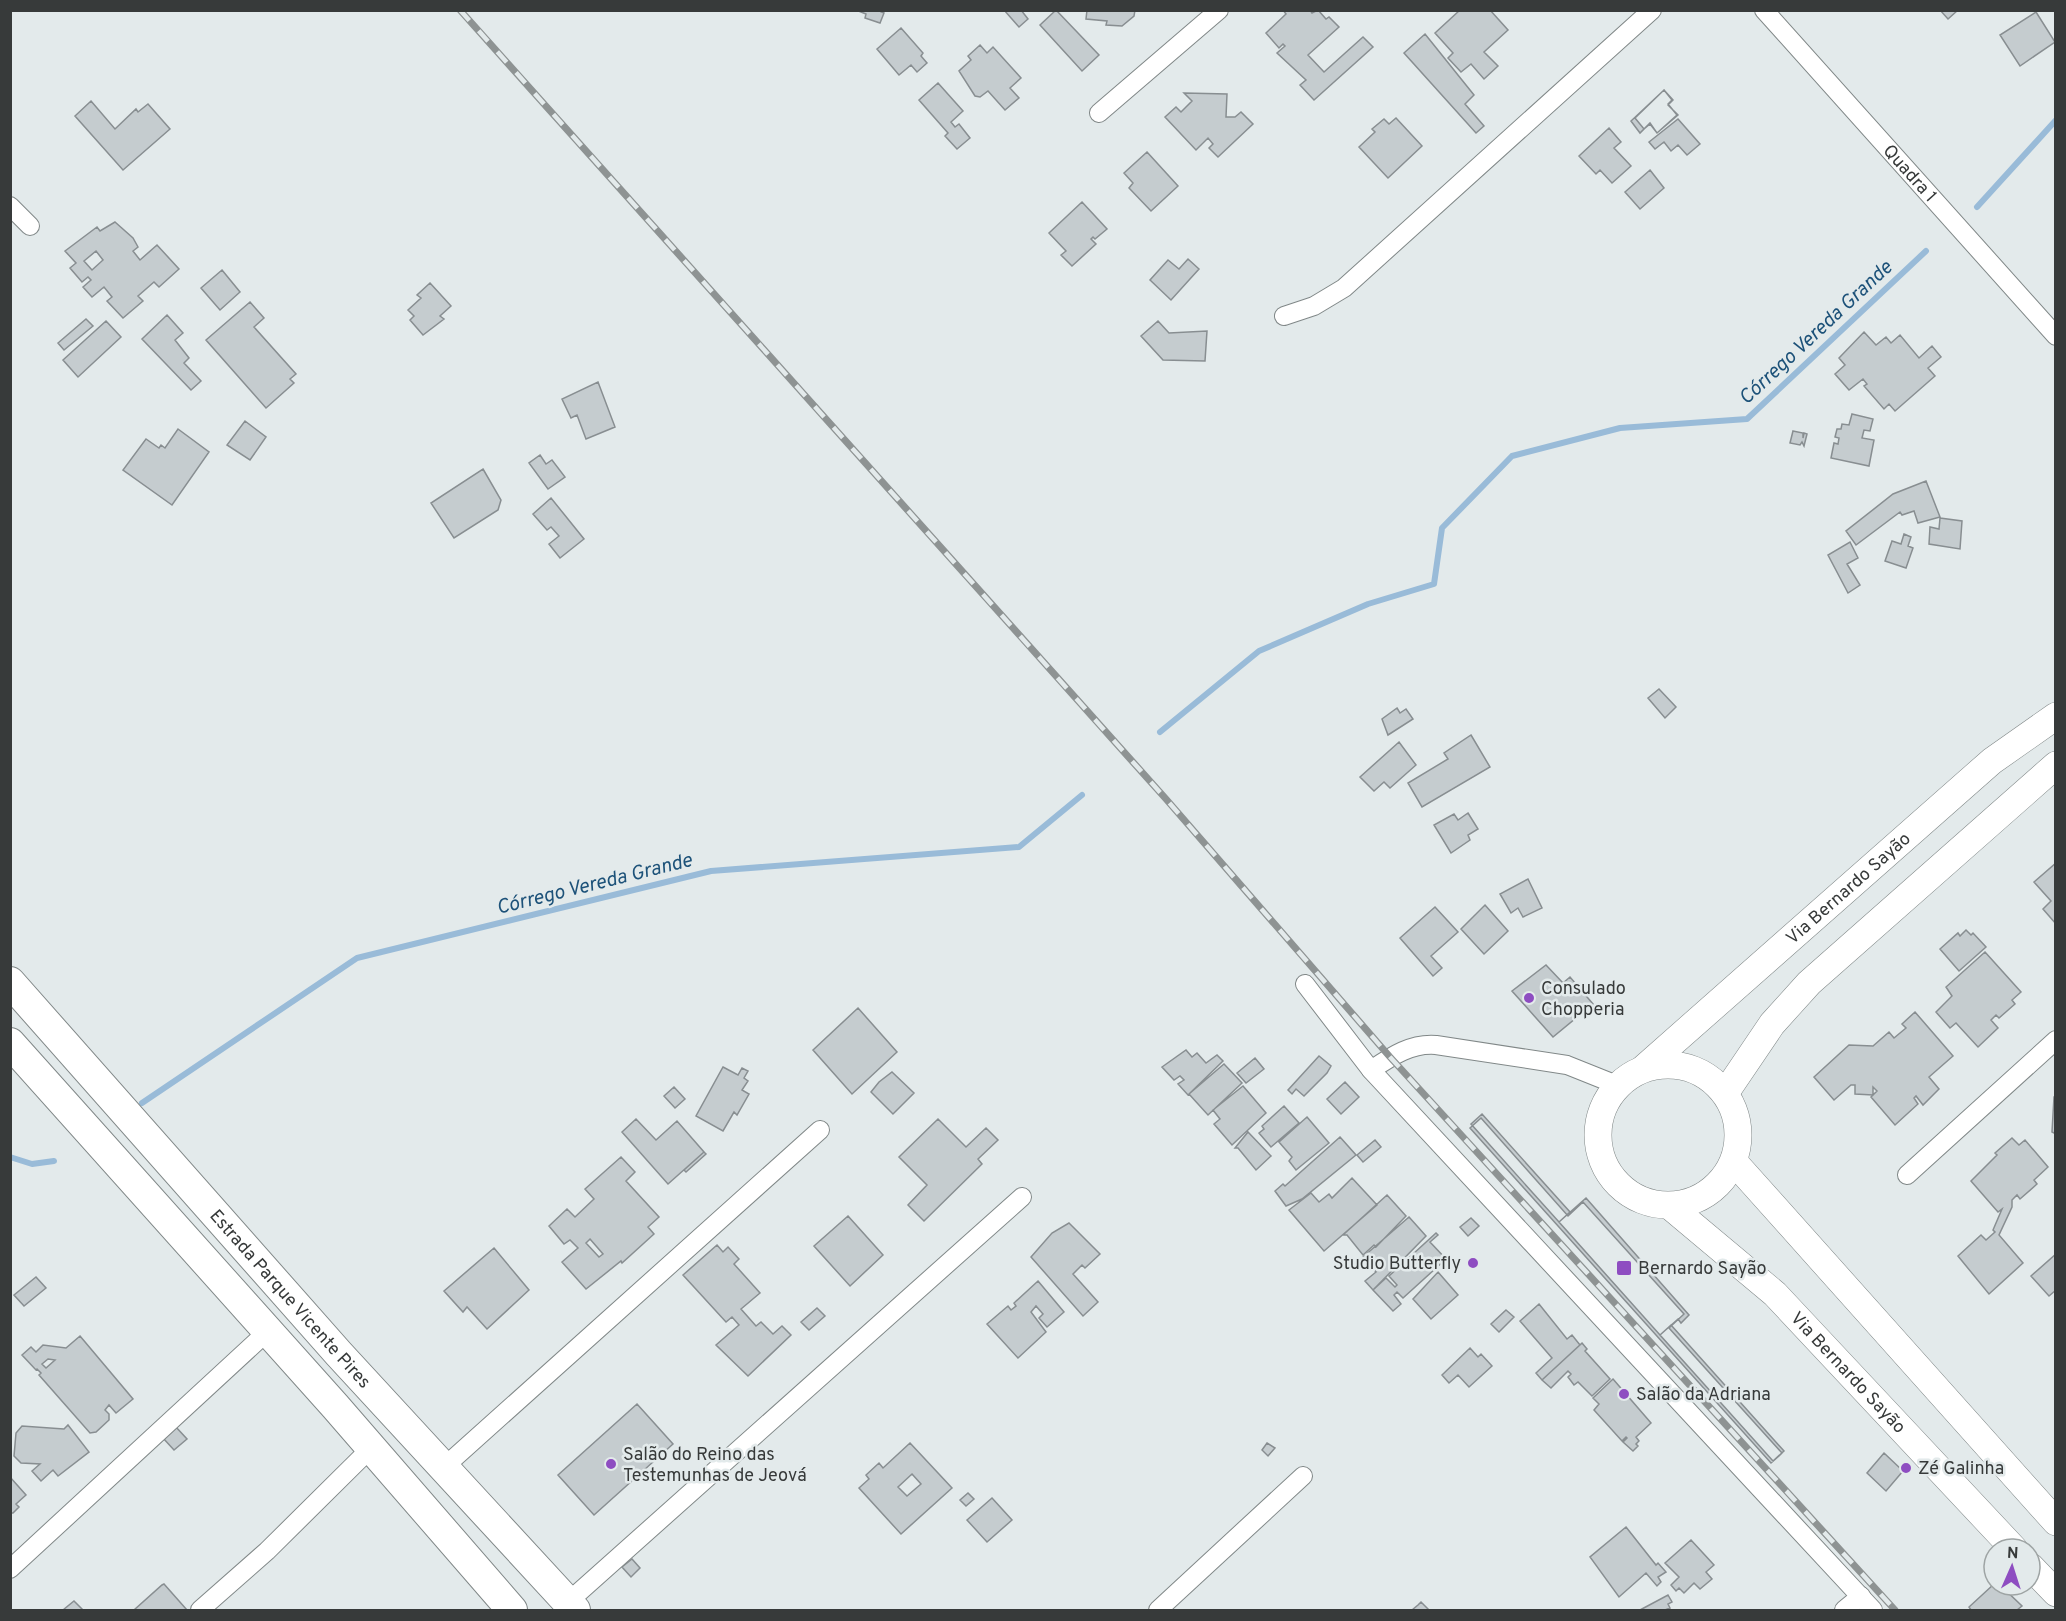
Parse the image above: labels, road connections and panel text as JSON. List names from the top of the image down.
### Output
{
  "streets": {
    "main road": ["Via Bernardo Sayão", "Estrada Parque Vicente Pires"],
    "street": ["Quadra 1"]
  },
  "water": ["Córrego Vereda Grande"],
  "places": {
    "other": [
      "Consulado Chopperia",
      "Studio Butterfly",
      "Salão da Adriana",
      "Salão do Reino das Testemunhas de Jeová",
      "Zé Galinha"
    ],
    "transit": ["Bernardo Sayão"]
  },
  "north": "top"
}
